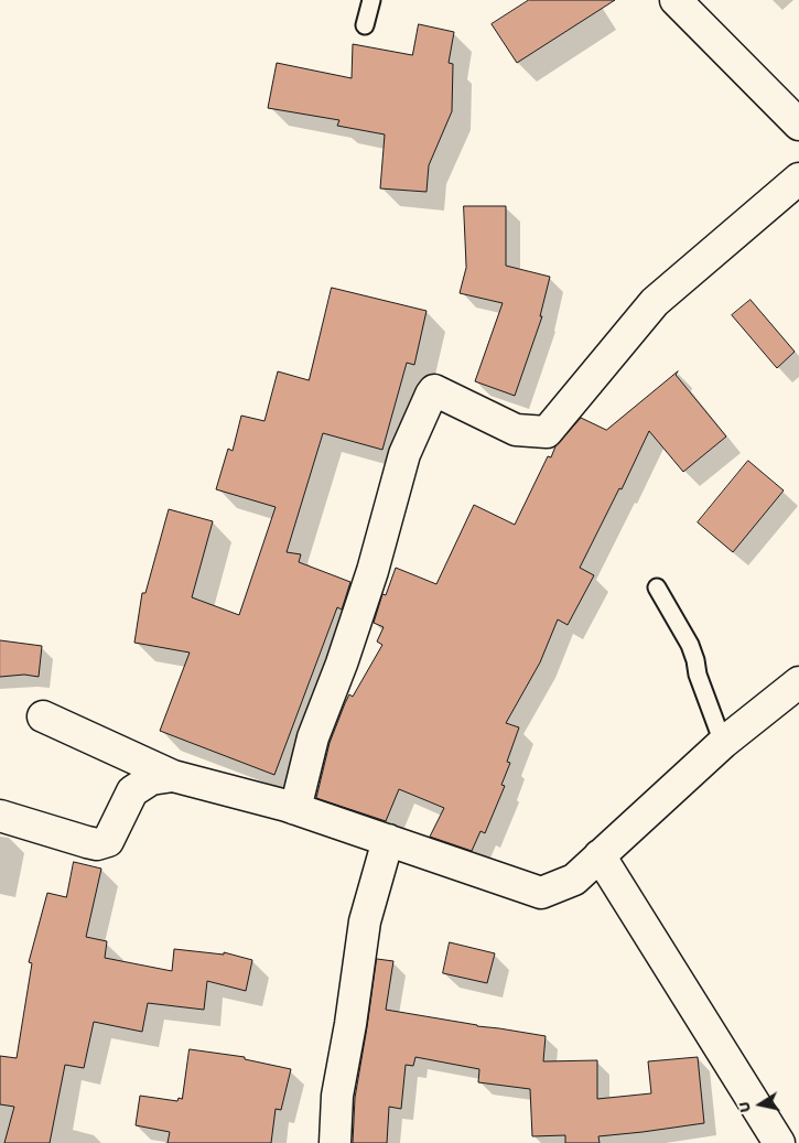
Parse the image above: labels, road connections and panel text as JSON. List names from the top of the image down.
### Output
{
  "north": "left"
}
